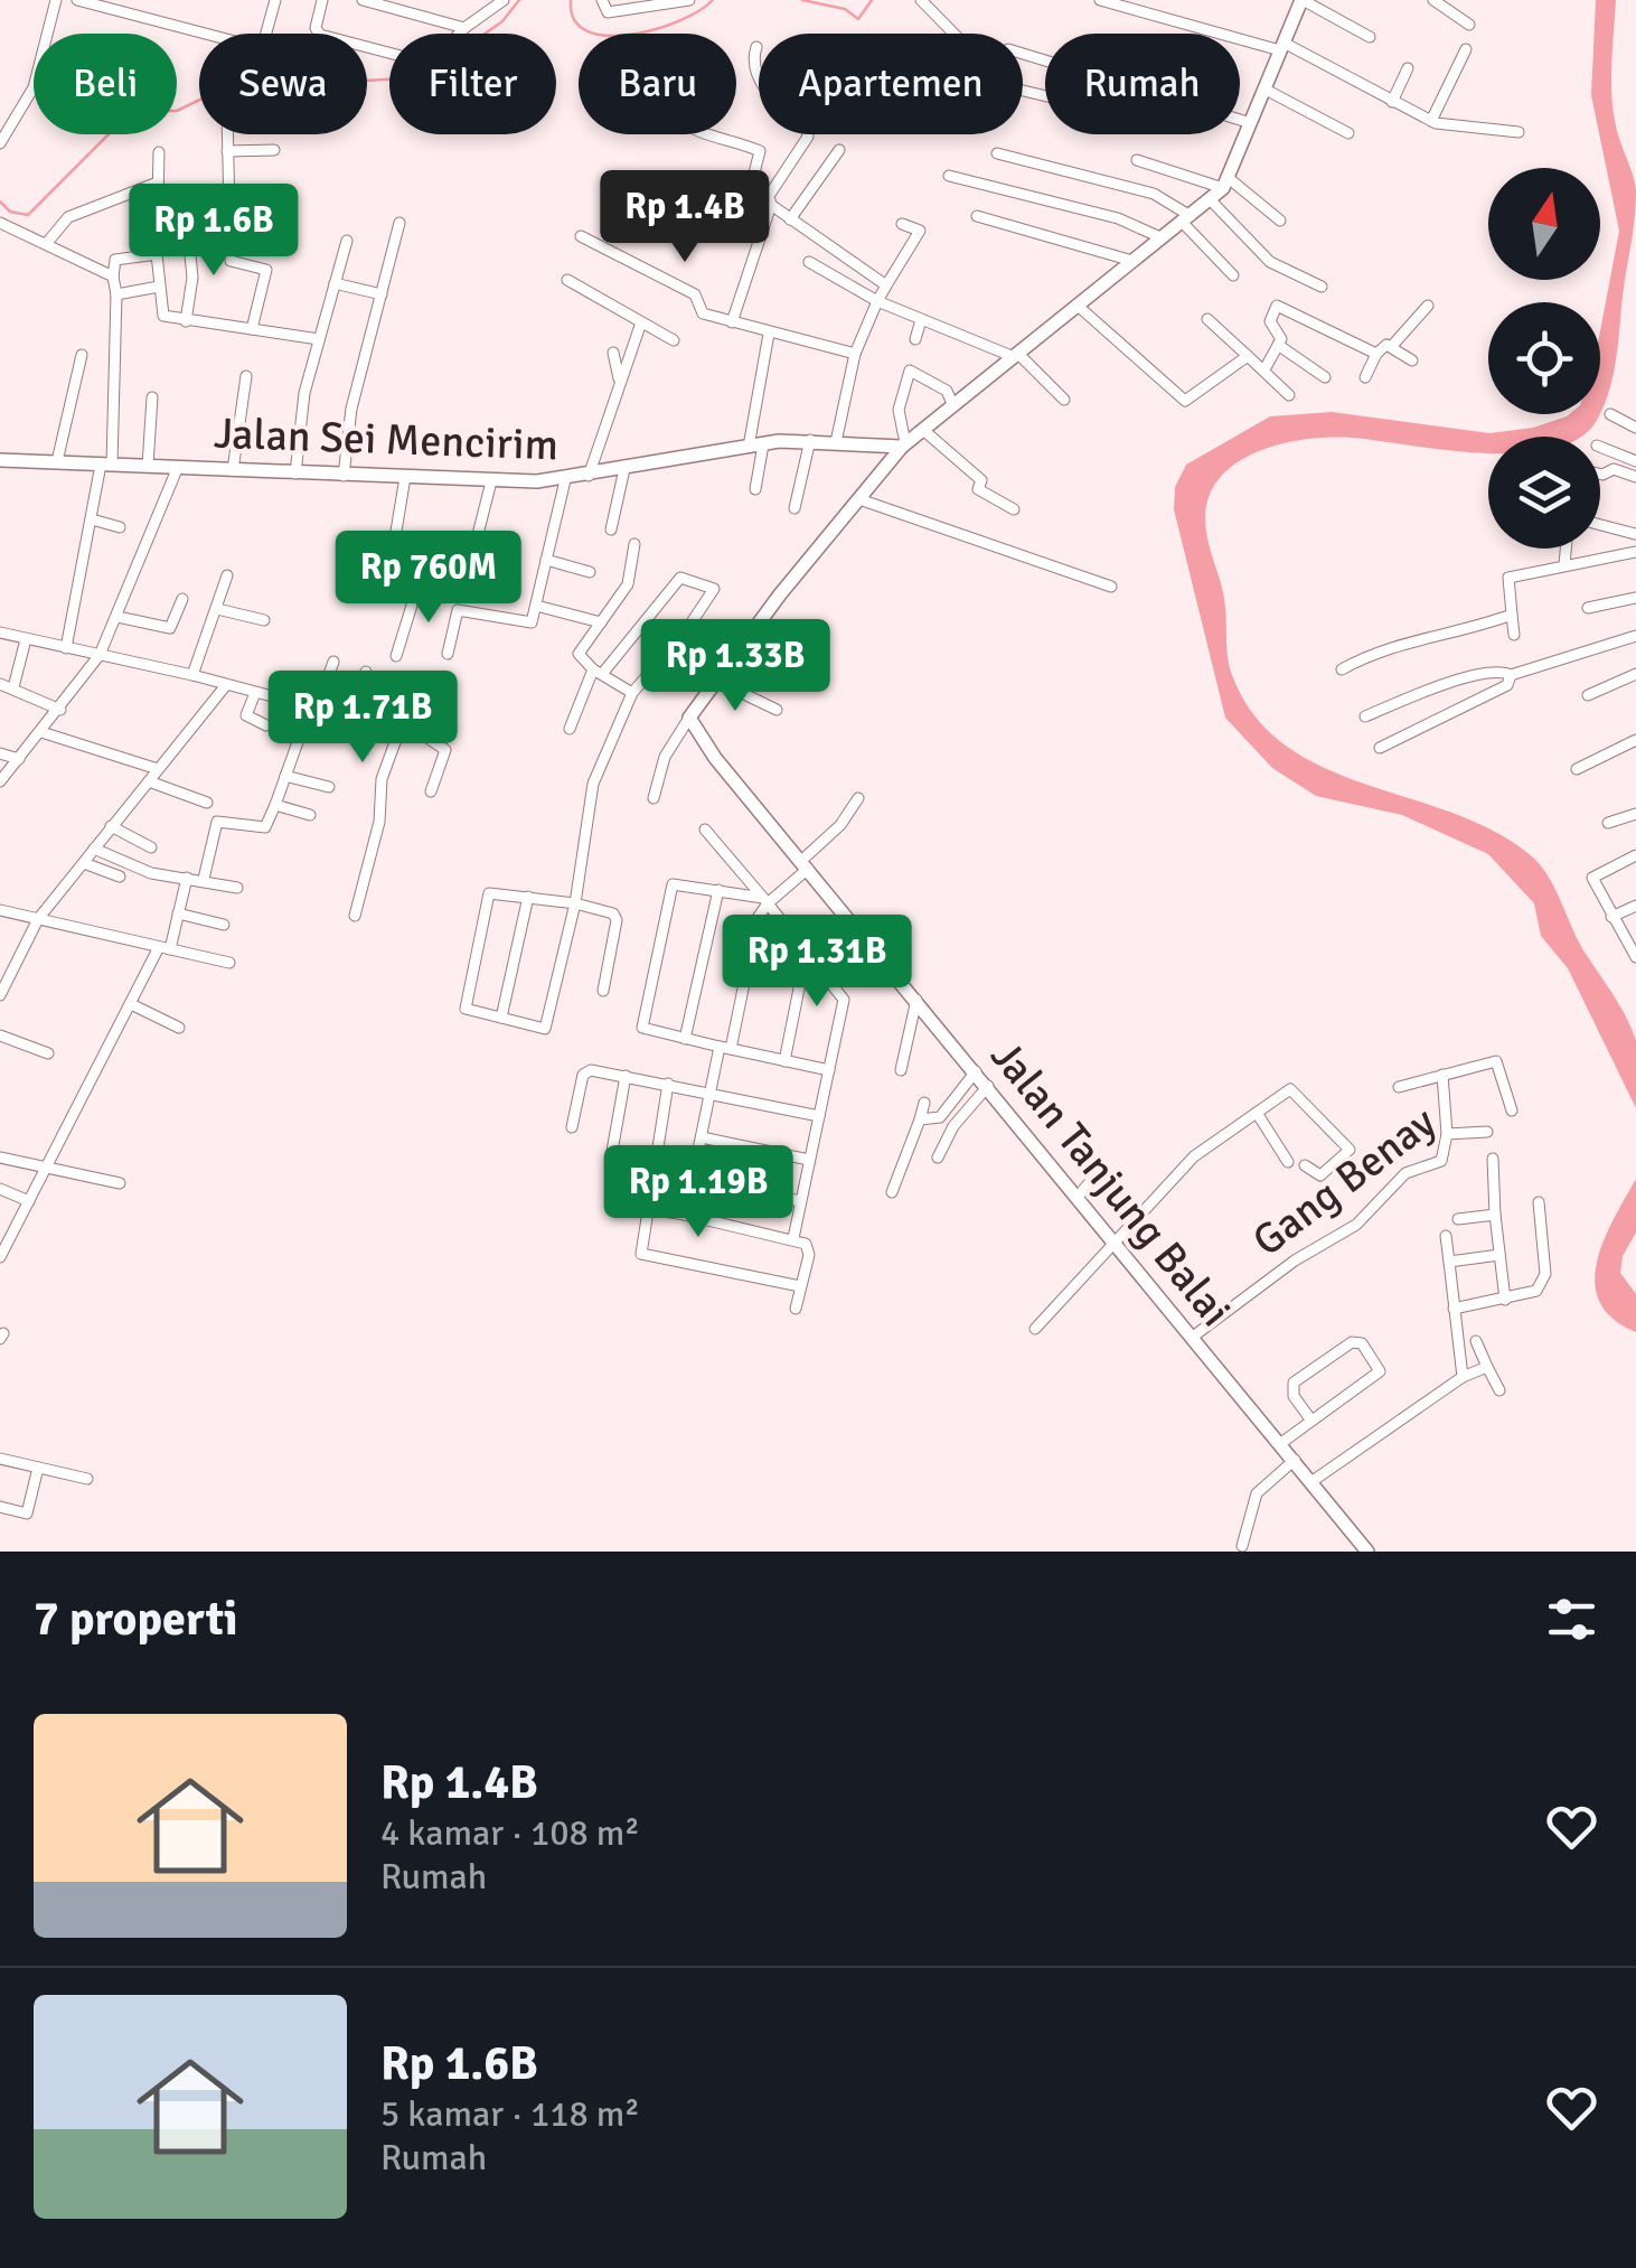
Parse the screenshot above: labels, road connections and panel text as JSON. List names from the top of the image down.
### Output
{
  "streets": {
    "street": ["Jalan Sei Mencirim", "Gang Benay", "Jalan Tanjung Balai"]
  },
  "crossings": [
    ["Gang Benay", "Jalan Tanjung Balai"]
  ],
  "north": "top",
  "page": {
    "chip": [
      "Beli",
      "Sewa",
      "Filter",
      "Baru",
      "Apartemen",
      "Rumah"
    ],
    "price": [
      "Rp 1.4B",
      "Rp 1.6B",
      "Rp 760M",
      "Rp 1.33B",
      "Rp 1.71B",
      "Rp 1.31B",
      "Rp 1.19B"
    ],
    "heading": "7 properti",
    "list": [
      {
        "name": "Rp 1.4B",
        "note": "4 kamar · 108 m² · Rumah"
      },
      {
        "name": "Rp 1.6B",
        "note": "5 kamar · 118 m² · Rumah"
      }
    ]
  }
}
